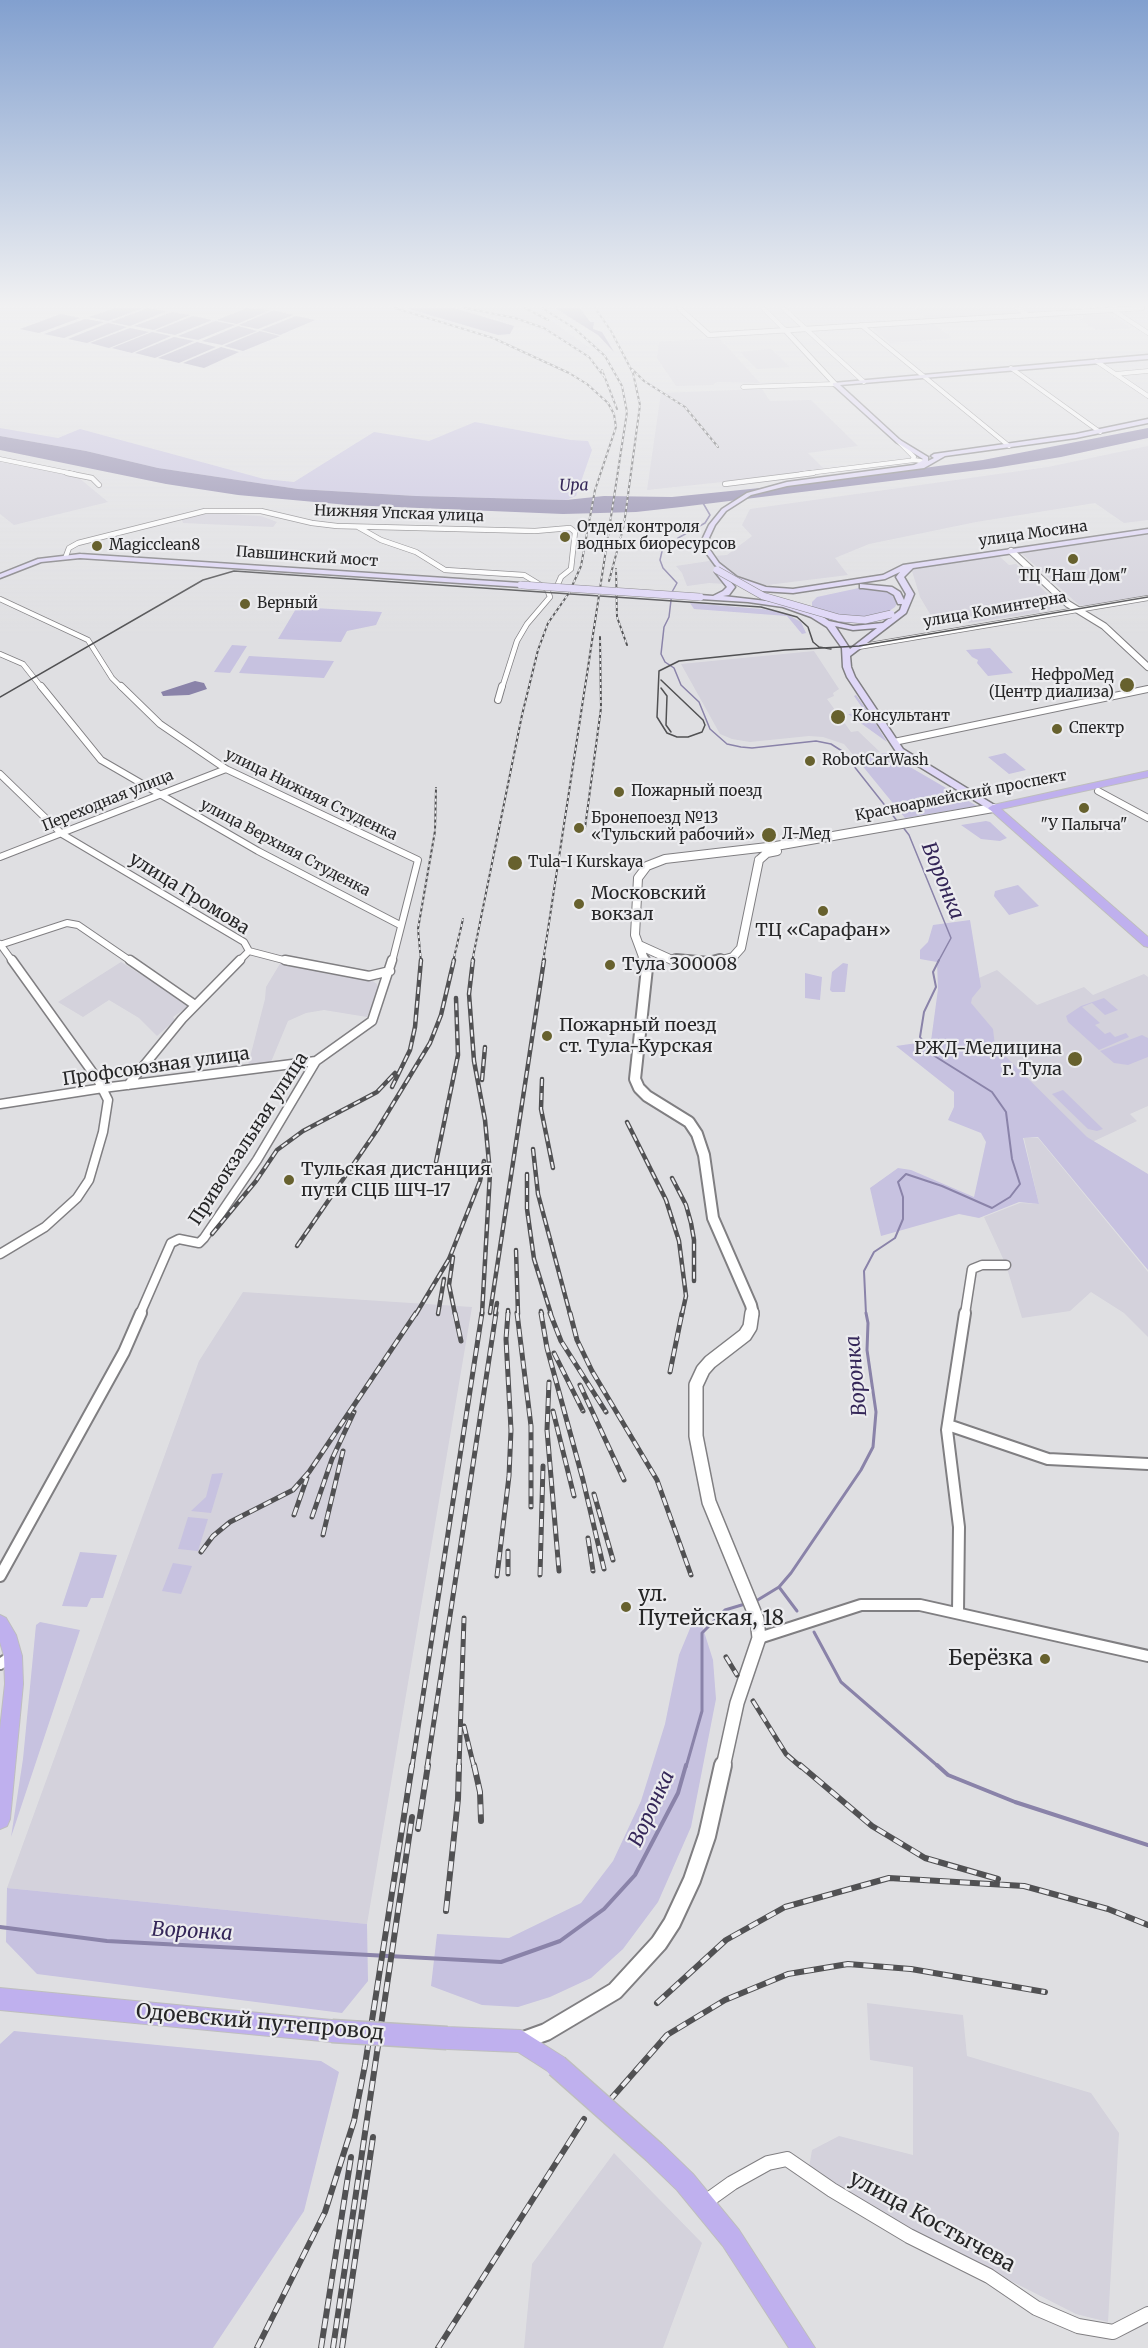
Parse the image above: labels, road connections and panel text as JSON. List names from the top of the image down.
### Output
{
  "streets": {
    "main road": [
      "улица Мосина",
      "Павшинский мост",
      "Красноармейский проспект",
      "Одоевский путепровод"
    ],
    "street": [
      "Нижняя Упская улица",
      "улица Коминтерна",
      "улица Нижняя Cтуденкa",
      "Переходная улица",
      "улица Верхняя Cтуденка",
      "улица Громова",
      "Профсоюзная улица",
      "Привокзальная улица",
      "улица Костычева"
    ]
  },
  "crossings": [
    ["Нижняя Упская улица", "Павшинский мост"],
    ["улица Нижняя Cтуденкa", "Переходная улица"],
    ["улица Нижняя Cтуденкa", "Привокзальная улица"],
    ["Переходная улица", "улица Верхняя Cтуденка"],
    ["Переходная улица", "улица Громова"],
    ["улица Верхняя Cтуденка", "Привокзальная улица"],
    ["улица Громова", "Привокзальная улица"],
    ["Профсоюзная улица", "Привокзальная улица"]
  ],
  "water": ["Upa", "Воронка"],
  "places": [
    "Отдел контроля водных биоресурсов",
    "Magicclean8",
    "ТЦ \"Наш Дом\"",
    "Верный",
    "НефроМед (Центр диализа)",
    "Консультант",
    "Спектр",
    "RobotCarWash",
    "Пожарный поезд",
    "\"У Палыча\"",
    "Бронепоезд №13 «Тульский рабочий»",
    "Л-Мед",
    "Tula-I Kurskaya",
    "Московский вокзал",
    "ТЦ «Сарафан»",
    "Тула 300008",
    "Пожарный поезд ст. Тула-Курская",
    "РЖД-Медицина г. Тула",
    "Тульская дистанция пути СЦБ ШЧ-17",
    "ул. Путейская, 18",
    "Берёзка"
  ]
}
